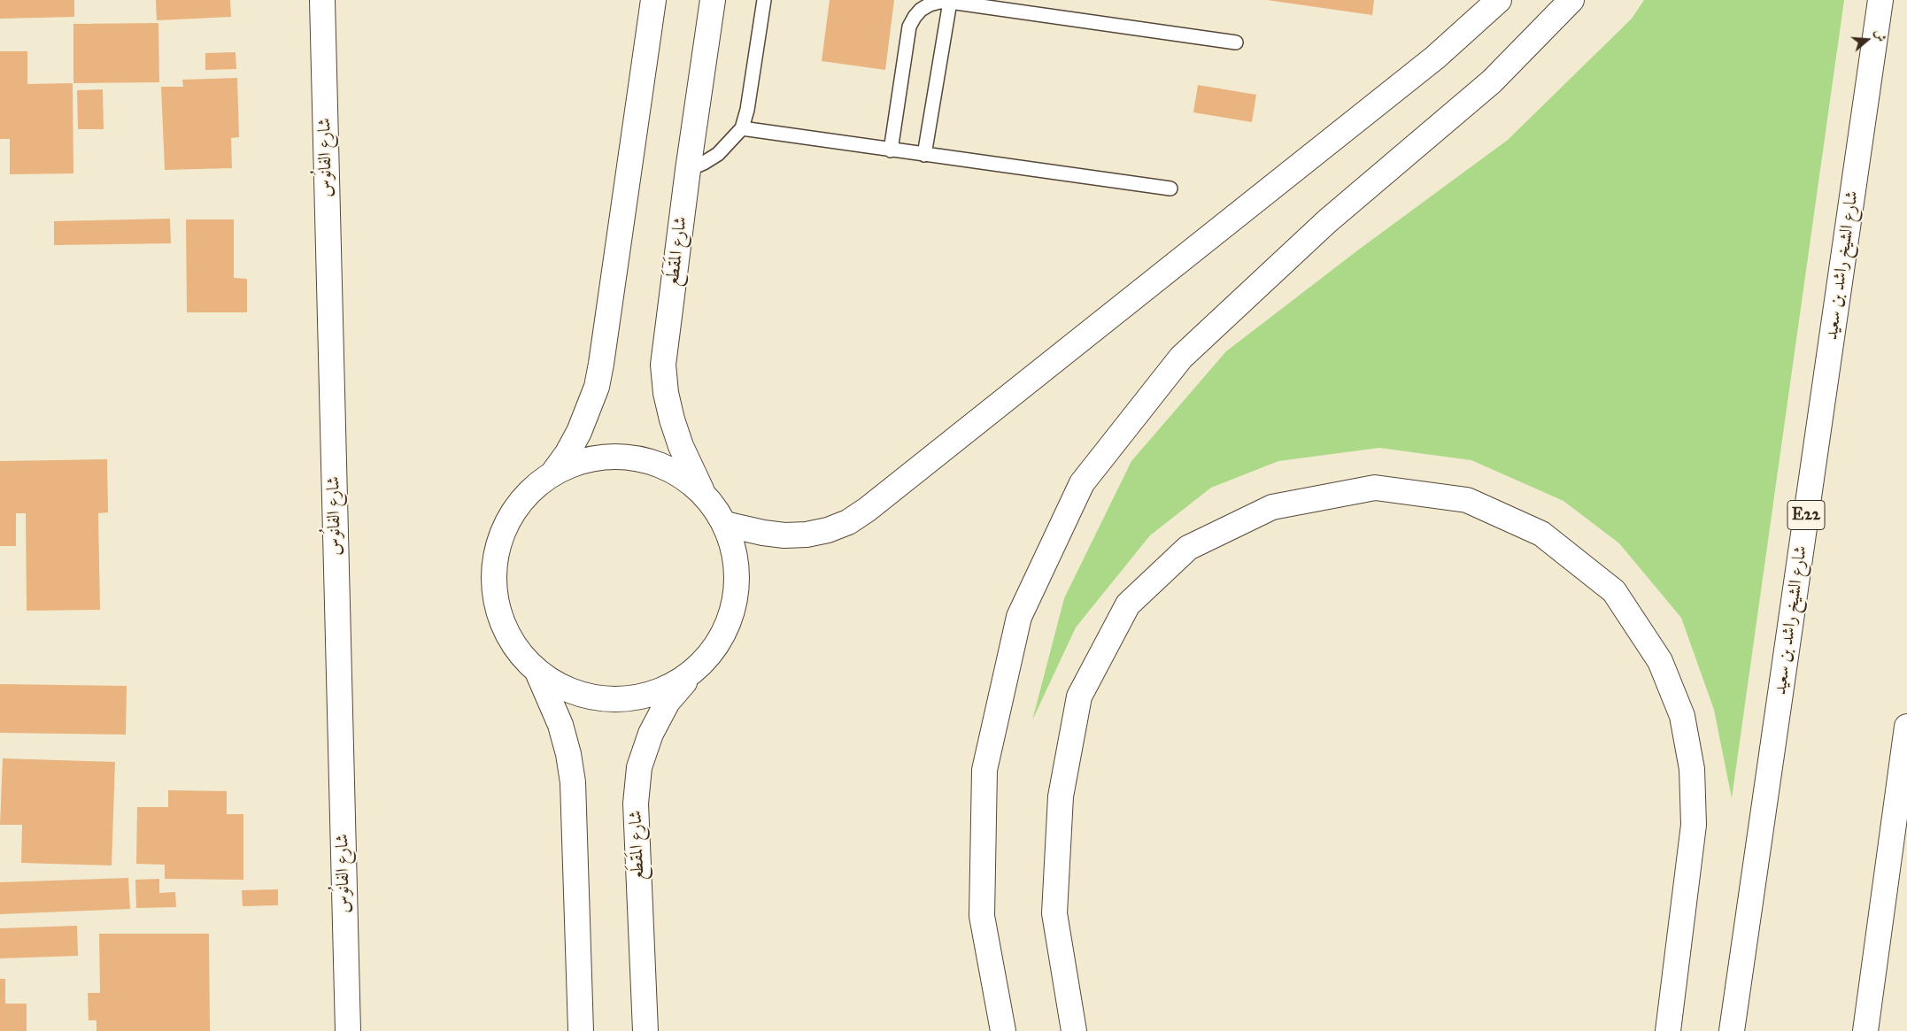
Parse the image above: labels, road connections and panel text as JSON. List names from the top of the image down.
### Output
{
  "streets": {
    "main road": [
      "شارع الفانُوس",
      "شارع المَقطَع",
      "شارع الشيخ راشد بن سعيد",
      "E22"
    ]
  },
  "north": "right"
}
